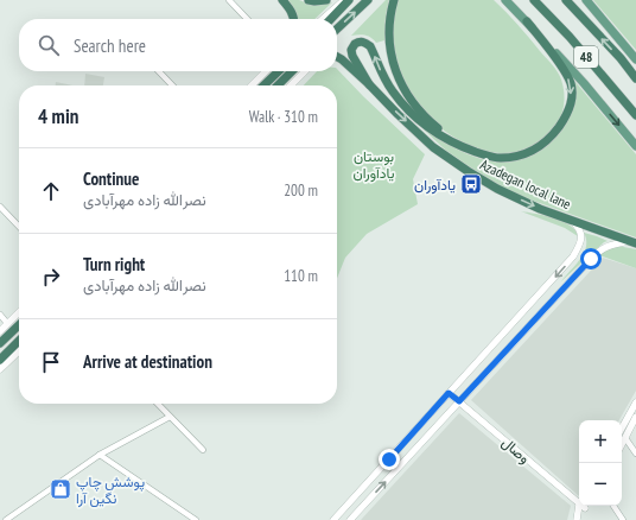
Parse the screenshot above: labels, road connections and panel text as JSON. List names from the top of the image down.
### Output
{
  "streets": {
    "highway": ["48", "Azadegan local lane"],
    "street": ["وصال"]
  },
  "one_way": ["Azadegan local lane"],
  "parks": ["بوستان یادآوران"],
  "places": {
    "bus stop": ["یادآوران"],
    "shop": ["پوشش چاپ نگین آرا"]
  },
  "page": {
    "search": "Search here",
    "heading": ["4 min", "Walk · 310 m"],
    "list": [
      ["Continue", "نصرالله زاده مهرآبادی", "200 m"],
      ["Turn right", "نصرالله زاده مهرآبادی", "110 m"],
      "Arrive at destination"
    ],
    "map_buttons": ["+", "−"]
  }
}
